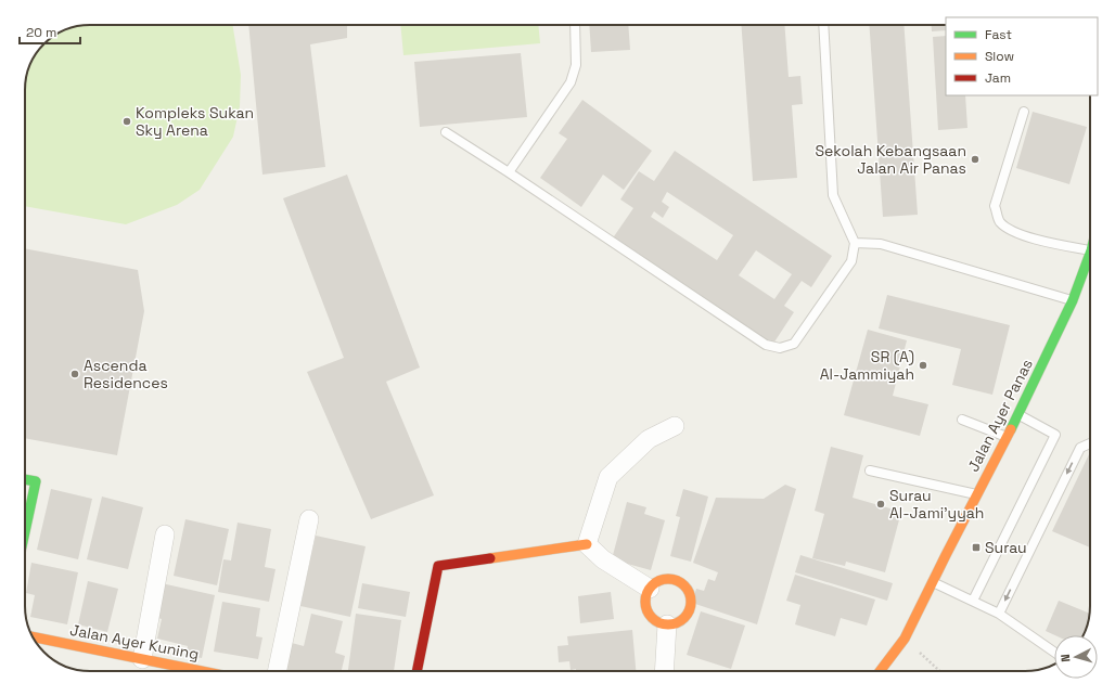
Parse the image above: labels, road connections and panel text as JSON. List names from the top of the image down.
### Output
{
  "streets": {
    "street": ["Jalan Ayer Panas", "Jalan Ayer Kuning"]
  },
  "places": {
    "other": [
      "Kompleks Sukan Sky Arena",
      "Sekolah Kebangsaan Jalan Air Panas",
      "SR (A) Al-Jammiyah",
      "Ascenda Residences",
      "Surau Al-Jami'yyah"
    ],
    "transit": ["Surau"]
  },
  "legend": ["Fast", "Slow", "Jam"],
  "scale_bar": "20 m",
  "north": "left"
}
